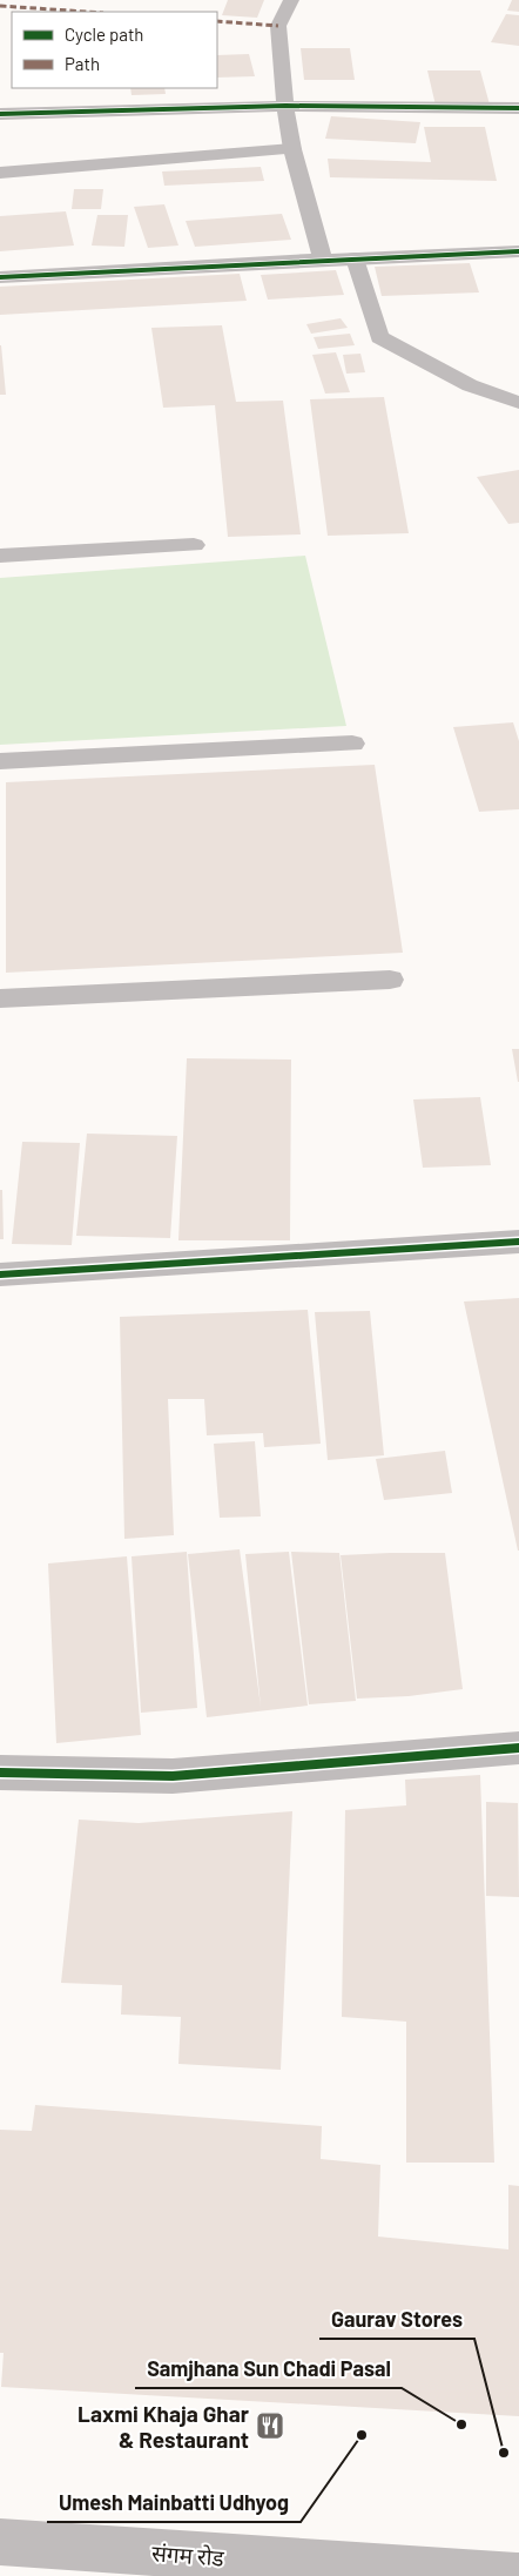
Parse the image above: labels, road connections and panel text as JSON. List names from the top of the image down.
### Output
{
  "streets": {
    "street": ["संगम रोड"]
  },
  "places": {
    "other": ["Samjhana Sun Chadi Pasal", "Umesh Mainbatti Udhyog", "Gaurav Stores"],
    "restaurant": ["Laxmi Khaja Ghar & Restaurant"]
  },
  "legend": ["Cycle path", "Path"]
}
